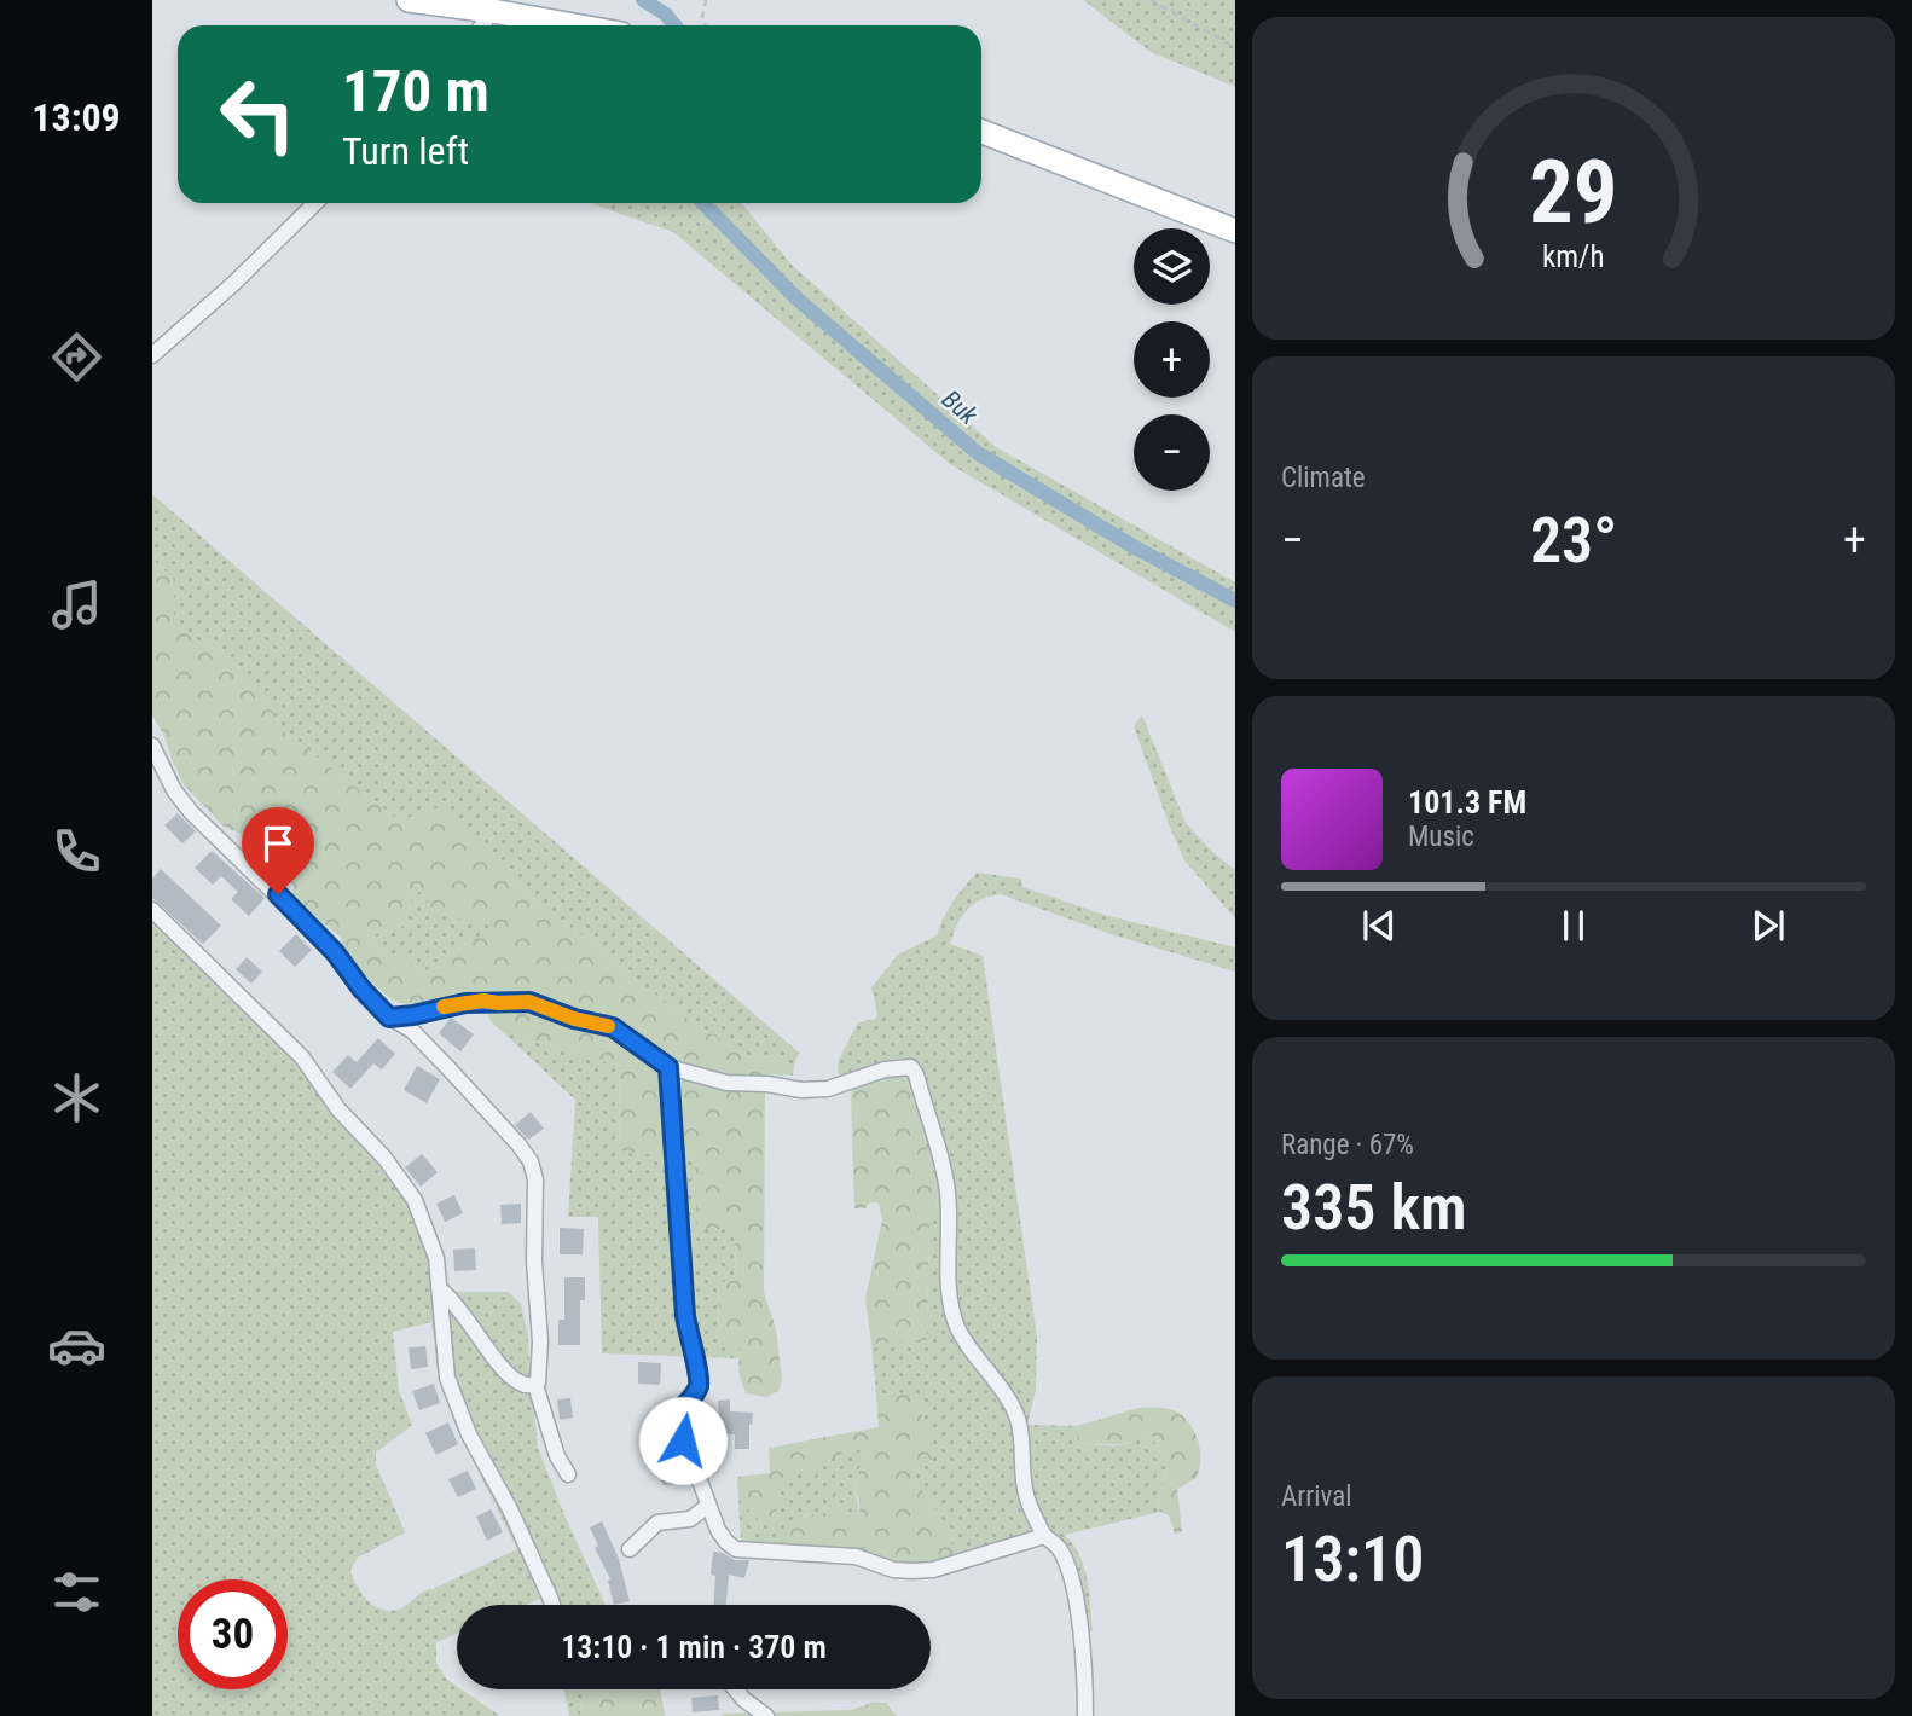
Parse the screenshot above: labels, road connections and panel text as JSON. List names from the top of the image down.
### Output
{
  "water": ["Buk"],
  "page": {
    "tabs": "13:09",
    "turn": ["170 m", "Turn left"],
    "map_buttons": ["+", "−"],
    "tile": [
      "Climate",
      ["Range · 67%", "335 km"],
      ["Arrival", "13:10"]
    ],
    "heat": ["−", "23°", "+"],
    "song": ["101.3 FM", "Music"],
    "limit": "30",
    "trip": "13:10 · 1 min · 370 m",
    "gauge": ["29", "km/h"]
  }
}
